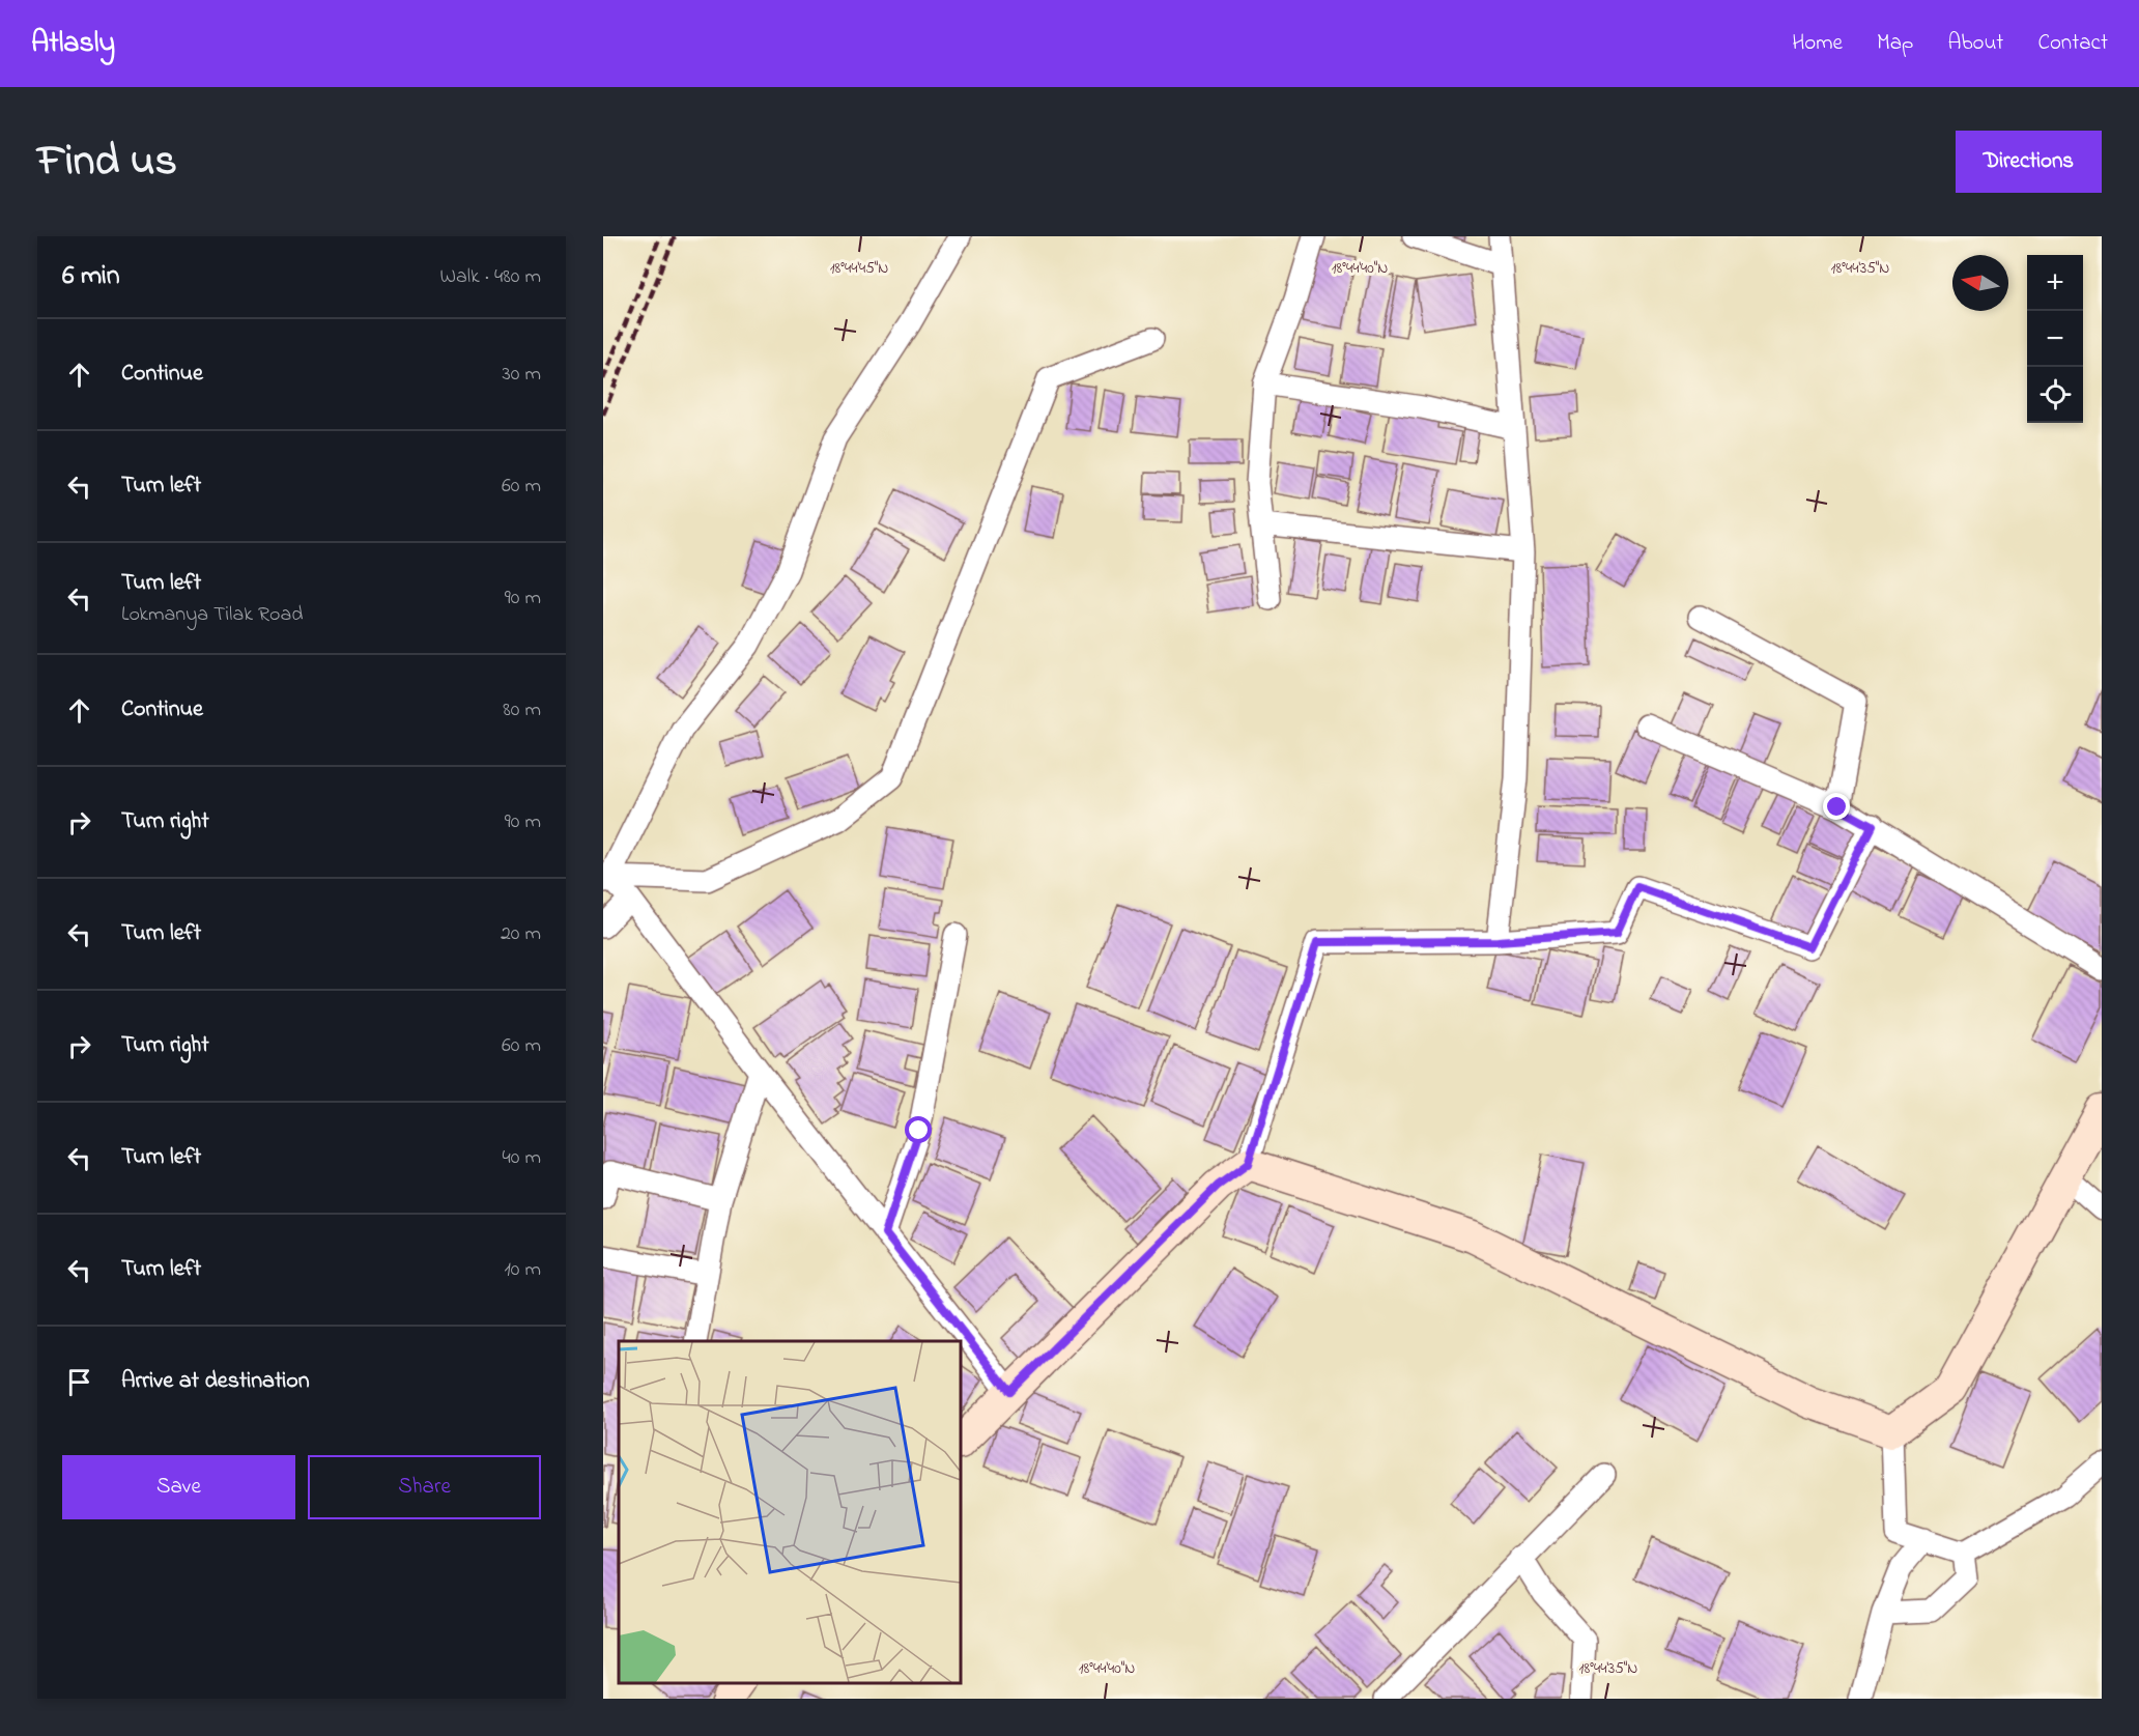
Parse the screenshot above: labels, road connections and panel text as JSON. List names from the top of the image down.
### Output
{
  "north": "left",
  "page": {
    "header": "Atlasly",
    "nav": [
      "Home",
      "Map",
      "About",
      "Contact"
    ],
    "title": "Find us",
    "buttons": [
      "Directions",
      ["Save", "Share"]
    ],
    "heading": ["6 min", "Walk · 480 m"],
    "map_buttons": ["+", "−"],
    "list": [
      ["Continue", "30 m"],
      ["Turn left", "60 m"],
      ["Turn left", "Lokmanya Tilak Road", "90 m"],
      ["Continue", "80 m"],
      ["Turn right", "90 m"],
      ["Turn left", "20 m"],
      ["Turn right", "60 m"],
      ["Turn left", "40 m"],
      ["Turn left", "10 m"],
      "Arrive at destination"
    ]
  },
  "coordinates": ["18°44'45\"N", "18°44'40\"N", "18°44'35\"N"]
}
